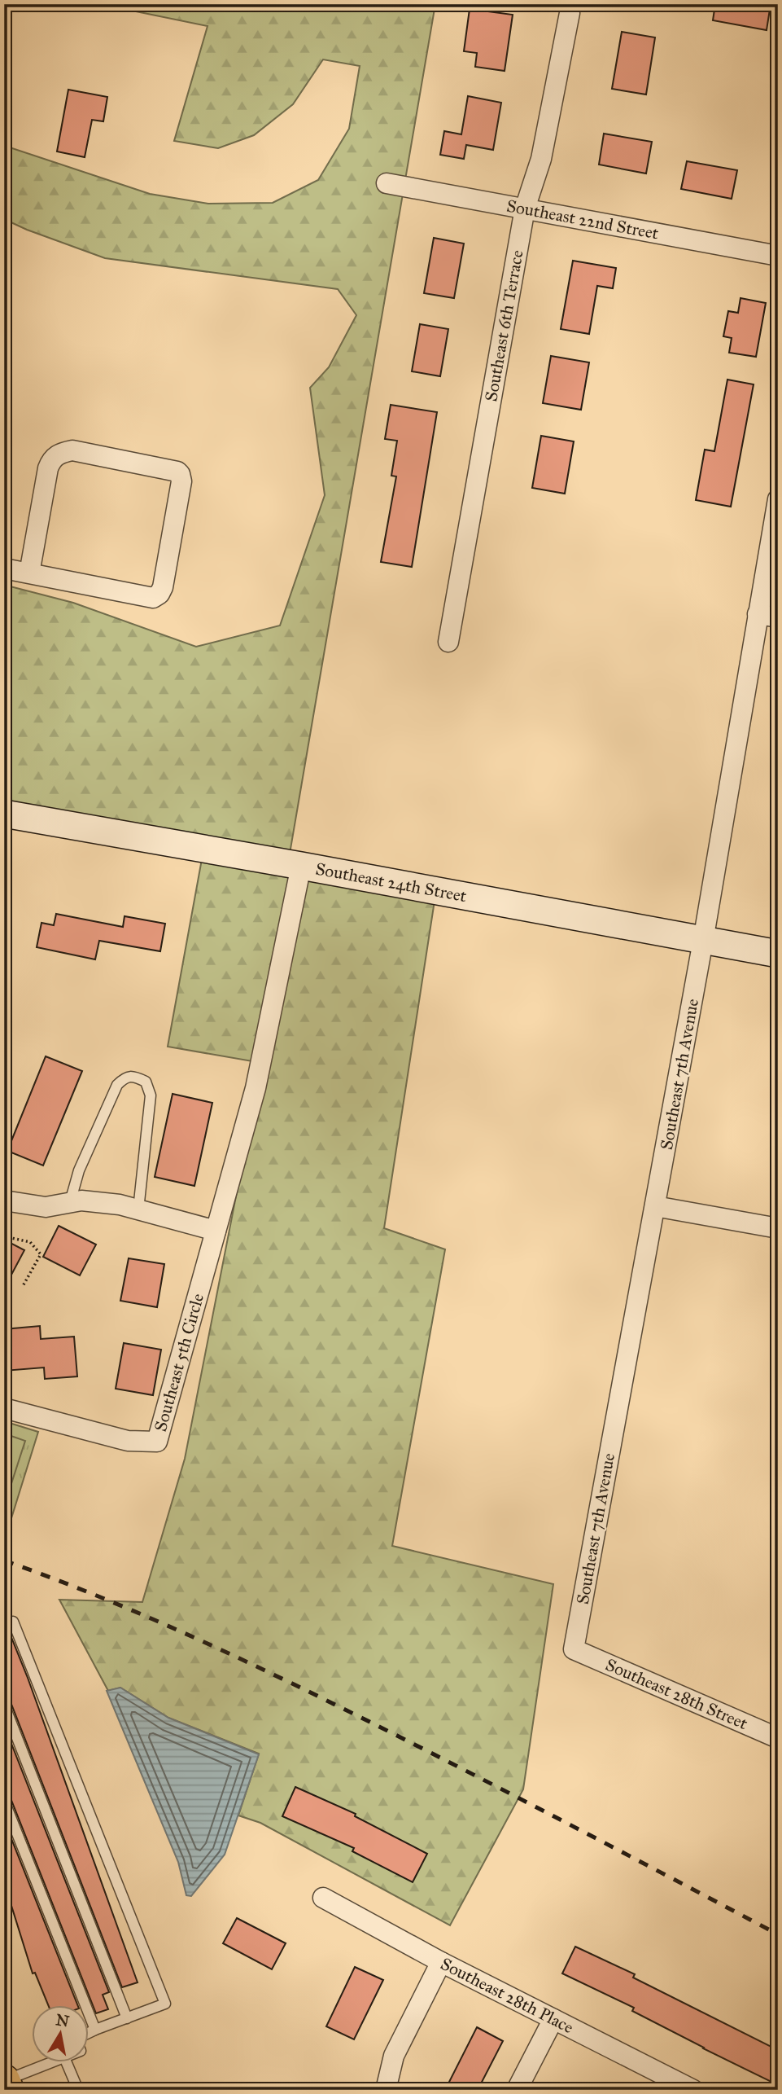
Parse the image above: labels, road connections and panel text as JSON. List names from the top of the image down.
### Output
{
  "streets": {
    "street": [
      "Southeast 22nd Street",
      "Southeast 6th Terrace",
      "Southeast 24th Street",
      "Southeast 7th Avenue",
      "Southeast 5th Circle",
      "Southeast 28th Street",
      "Southeast 28th Place"
    ]
  },
  "crossings": [
    ["Southeast 22nd Street", "Southeast 6th Terrace"],
    ["Southeast 24th Street", "Southeast 7th Avenue"],
    ["Southeast 24th Street", "Southeast 5th Circle"],
    ["Southeast 7th Avenue", "Southeast 28th Street"]
  ],
  "north": "top"
}
